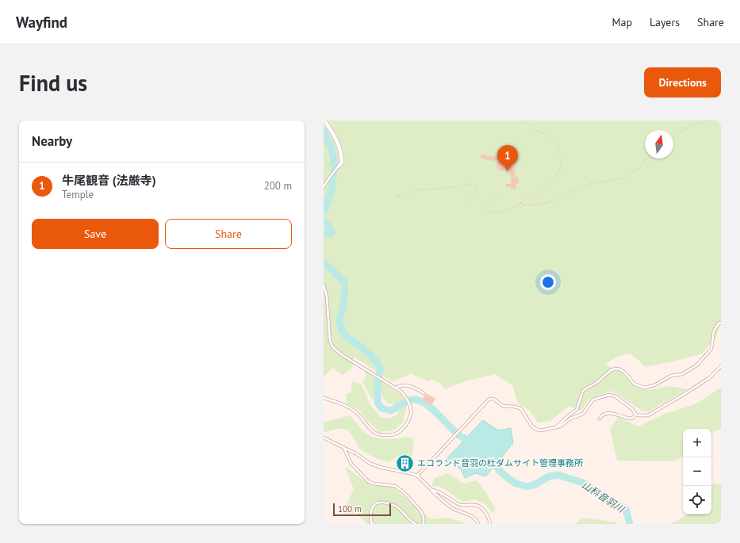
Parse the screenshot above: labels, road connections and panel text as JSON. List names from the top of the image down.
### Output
{
  "water": ["山科音羽川"],
  "places": {
    "building": ["エコランド音羽の杜ダムサイト管理事務所"]
  },
  "scale_bar": "100 m",
  "north": "top",
  "page": {
    "header": "Wayfind",
    "nav": ["Map", "Layers", "Share"],
    "buttons": [
      "Directions",
      ["Save", "Share"]
    ],
    "title": "Find us",
    "heading": "Nearby",
    "pins": "1",
    "list": [
      {
        "mark": "1",
        "name": "牛尾観音 (法厳寺)",
        "note": "Temple",
        "value": "200 m"
      }
    ],
    "map_buttons": ["+", "−"],
    "scale": "100 m"
  }
}
